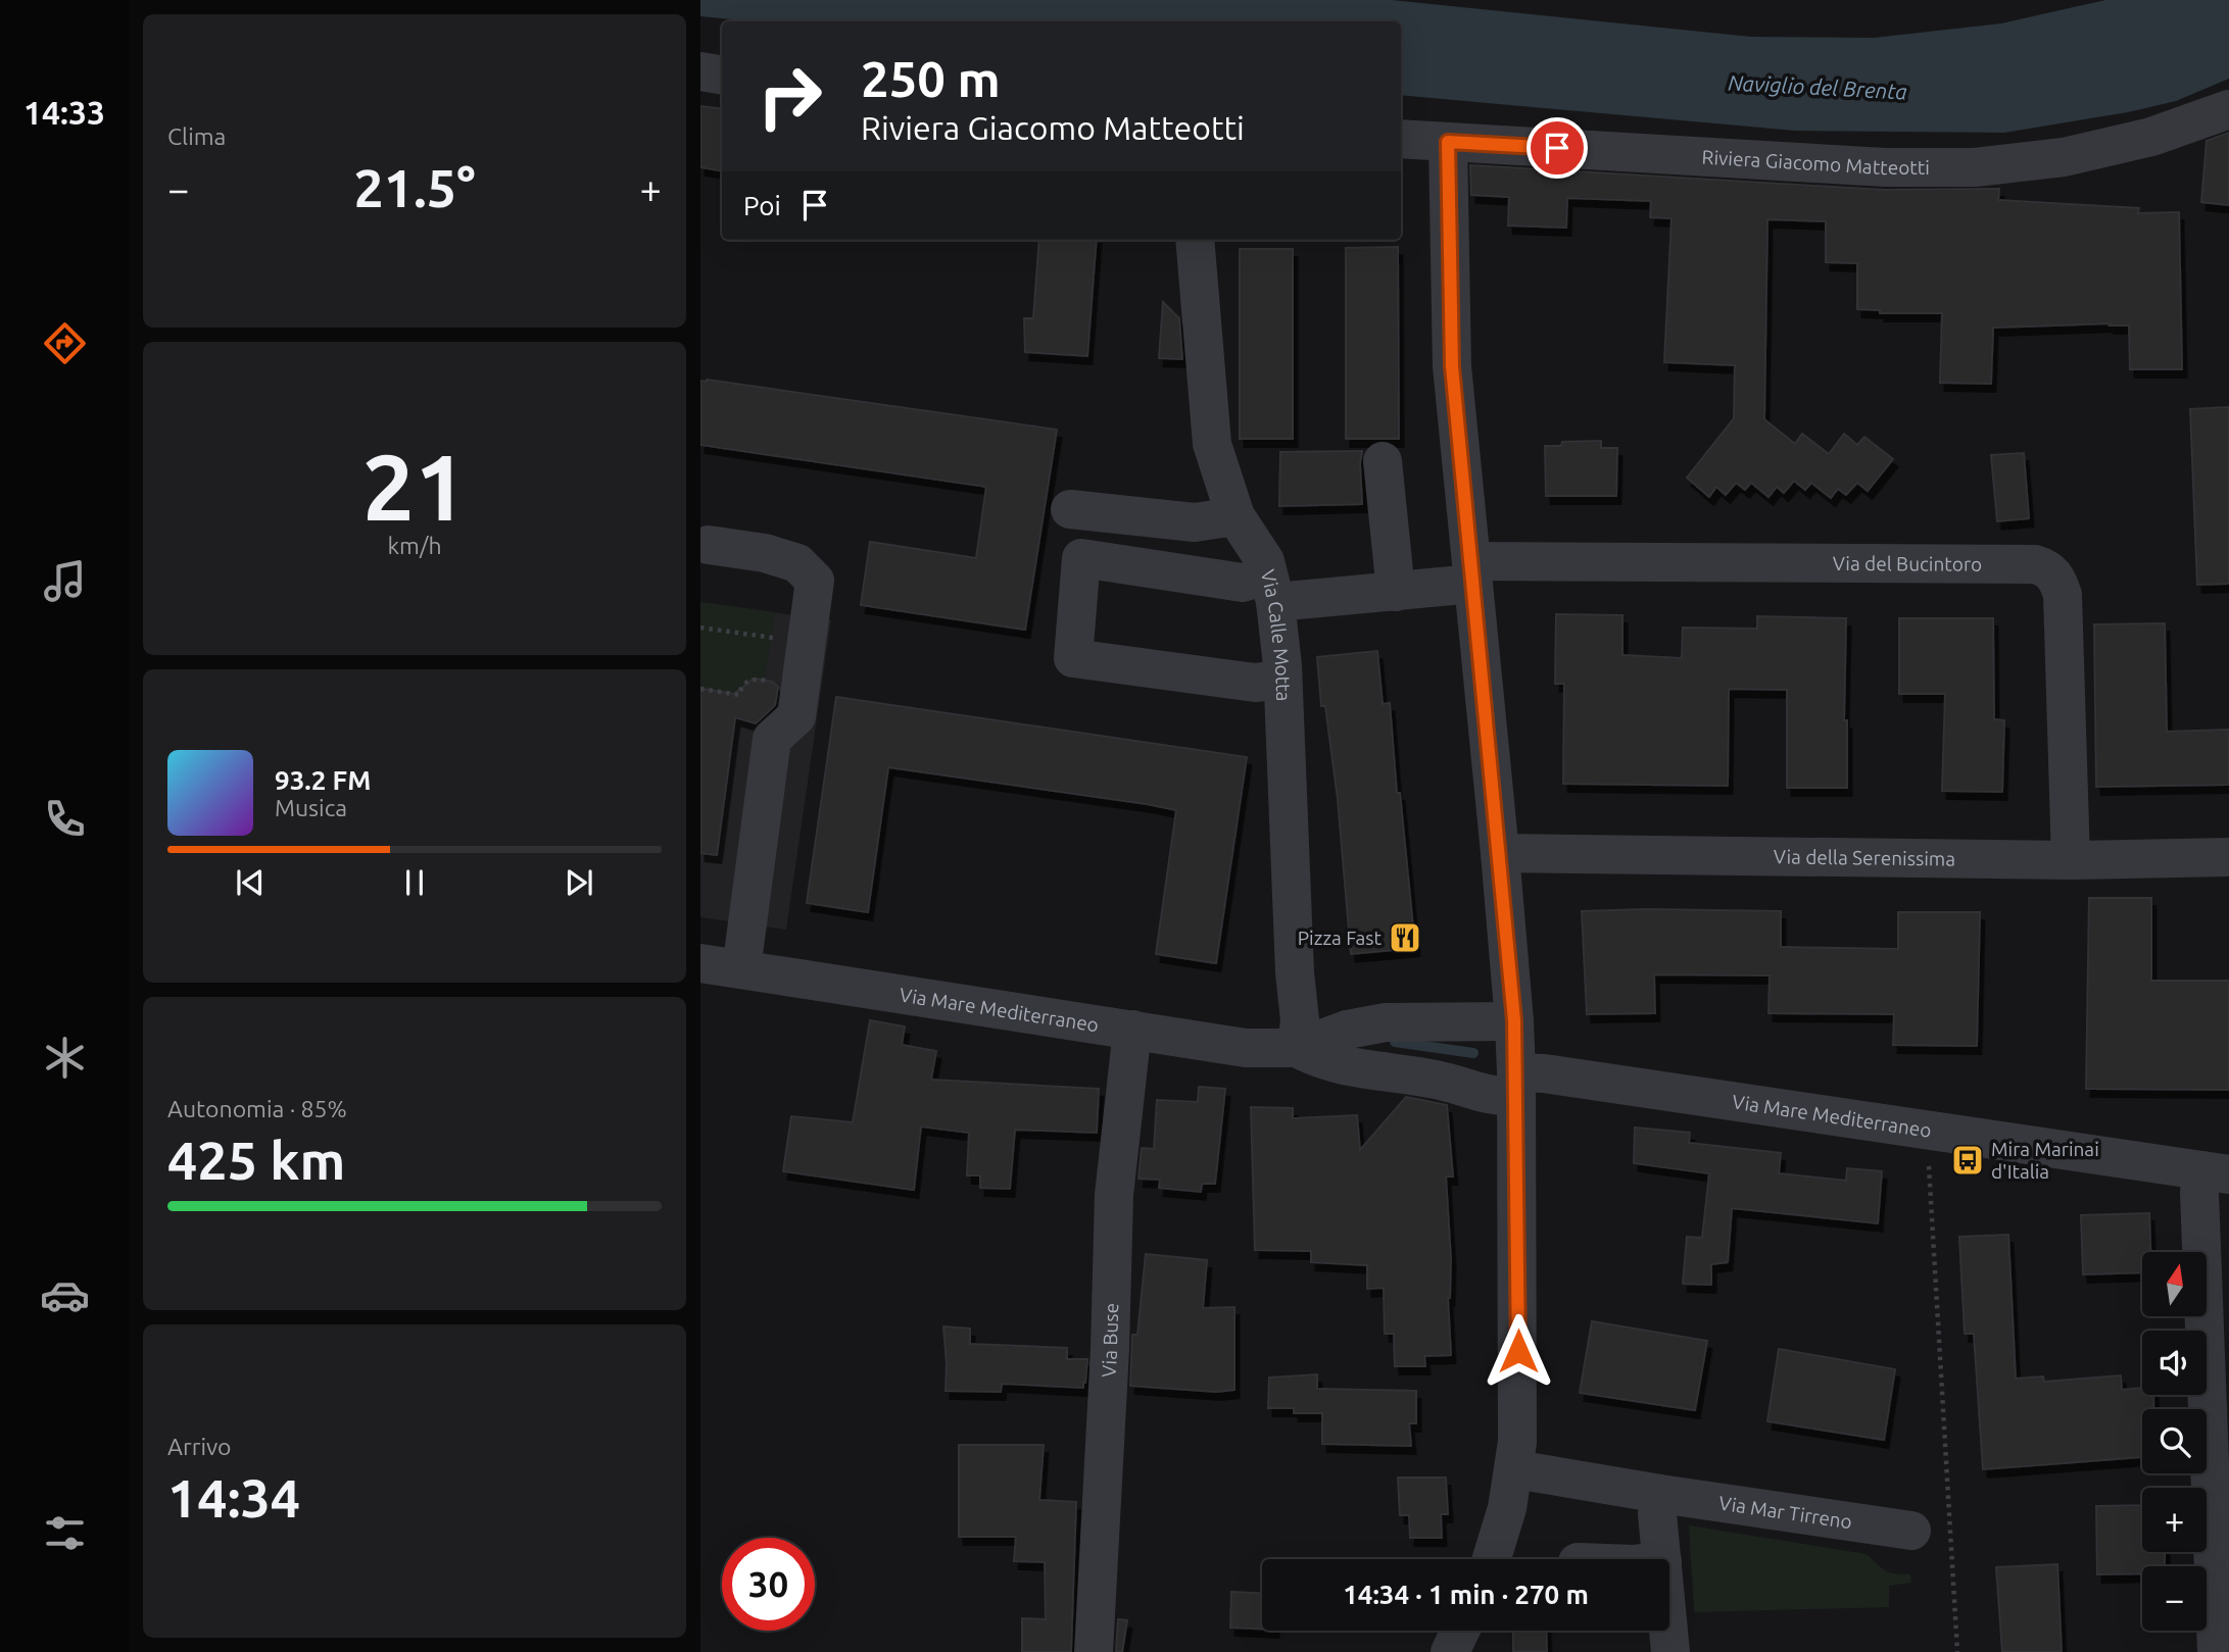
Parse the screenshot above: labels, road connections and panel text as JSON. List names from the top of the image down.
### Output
{
  "streets": {
    "street": [
      "Riviera Giacomo Matteotti",
      "Via del Bucintoro",
      "Via Calle Motta",
      "Via della Serenissima",
      "Via Mare Mediterraneo",
      "Via Buse",
      "Via Mar Tirreno"
    ]
  },
  "crossings": [
    ["Via del Bucintoro", "Via della Serenissima"],
    ["Via Calle Motta", "Via Mare Mediterraneo"],
    ["Via Mare Mediterraneo", "Via Buse"]
  ],
  "water": ["Naviglio del Brenta"],
  "places": {
    "restaurant": ["Pizza Fast"],
    "bus stop": ["Mira Marinai d'Italia"]
  },
  "north": "top",
  "page": {
    "tabs": "14:33",
    "tile": [
      "Clima",
      ["21", "km/h"],
      ["Autonomia · 85%", "425 km"],
      ["Arrivo", "14:34"]
    ],
    "turn": ["250 m", "Riviera Giacomo Matteotti"],
    "heat": ["−", "21.5°", "+"],
    "then": "Poi",
    "song": ["93.2 FM", "Musica"],
    "map_buttons": ["+", "−"],
    "limit": "30",
    "trip": "14:34 · 1 min · 270 m"
  }
}
